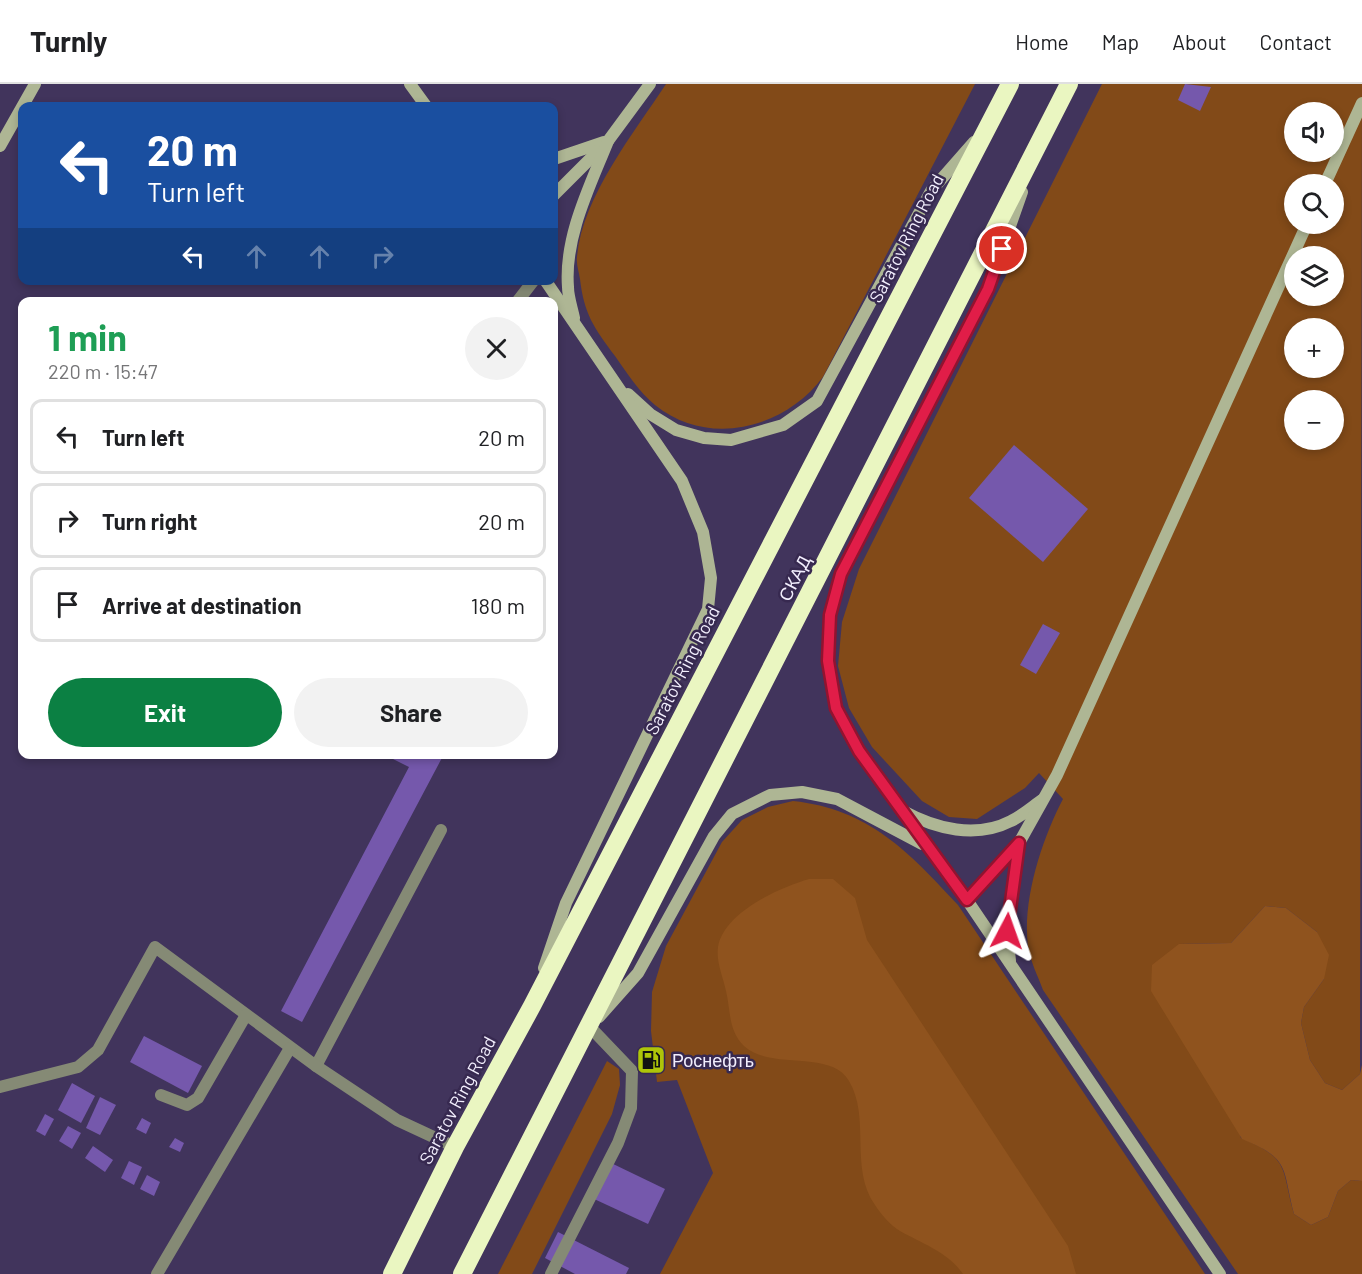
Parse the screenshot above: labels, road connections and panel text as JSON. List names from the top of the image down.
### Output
{
  "streets": {
    "highway": ["Saratov Ring Road", "СКАД"]
  },
  "places": {
    "fuel station": ["Роснефть"]
  },
  "page": {
    "header": "Turnly",
    "nav": [
      "Home",
      "Map",
      "About",
      "Contact"
    ],
    "map_buttons": ["+", "−"],
    "turn": ["20 m", "Turn left"],
    "heading": ["1 min", "220 m · 15:47"],
    "list": [
      {
        "name": "Turn left",
        "value": "20 m"
      },
      {
        "name": "Turn right",
        "value": "20 m"
      },
      {
        "name": "Arrive at destination",
        "value": "180 m"
      }
    ],
    "buttons": ["Exit", "Share"]
  }
}
